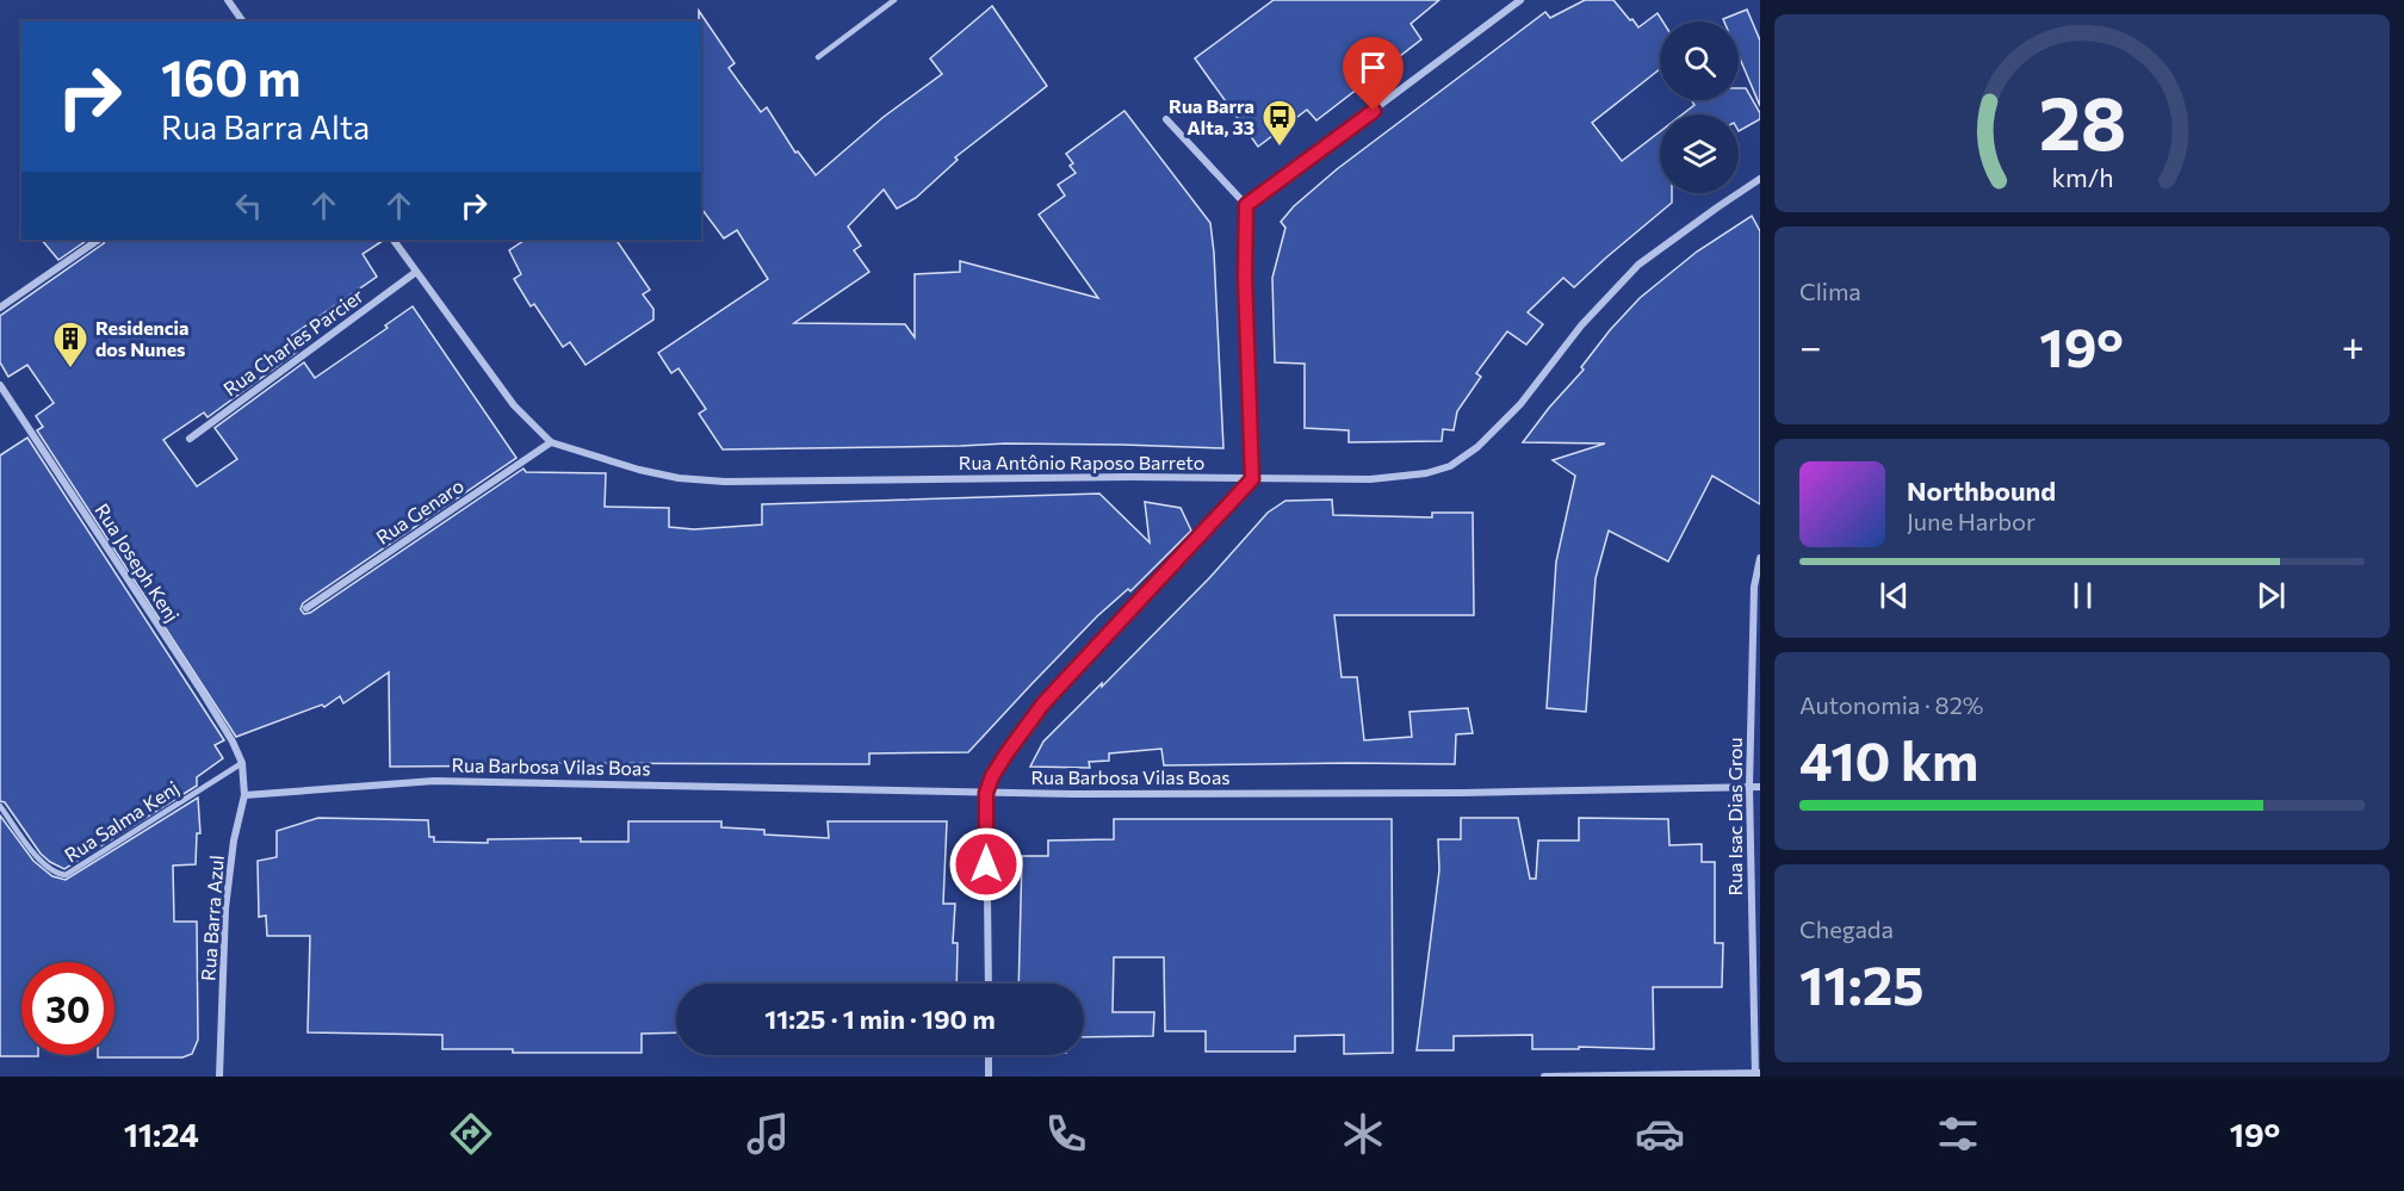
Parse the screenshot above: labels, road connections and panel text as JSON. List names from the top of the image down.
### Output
{
  "streets": {
    "street": [
      "Rua Charles Parcier",
      "Rua Antônio Raposo Barreto",
      "Rua Genaro",
      "Rua Joseph Kenj",
      "Rua Barbosa Vilas Boas",
      "Rua Isac Dias Grou",
      "Rua Barra Azul"
    ],
    "lane": ["Rua Salma Kenj"]
  },
  "crossings": [
    ["Rua Charles Parcier", "Rua Antônio Raposo Barreto"],
    ["Rua Antônio Raposo Barreto", "Rua Genaro"],
    ["Rua Joseph Kenj", "Rua Salma Kenj"],
    ["Rua Joseph Kenj", "Rua Barra Azul"],
    ["Rua Barbosa Vilas Boas", "Rua Isac Dias Grou"],
    ["Rua Barbosa Vilas Boas", "Rua Barra Azul"],
    ["Rua Salma Kenj", "Rua Barra Azul"]
  ],
  "places": {
    "bus stop": ["Rua Barra Alta, 33"],
    "building": ["Residencia dos Nunes"]
  },
  "page": {
    "turn": ["160 m", "Rua Barra Alta"],
    "tile": [
      "Clima",
      ["Autonomia · 82%", "410 km"],
      ["Chegada", "11:25"]
    ],
    "heat": ["−", "19°", "+"],
    "song": ["Northbound", "June Harbor"],
    "limit": "30",
    "trip": "11:25 · 1 min · 190 m",
    "tabs": ["11:24", "19°"],
    "gauge": ["28", "km/h"]
  }
}
